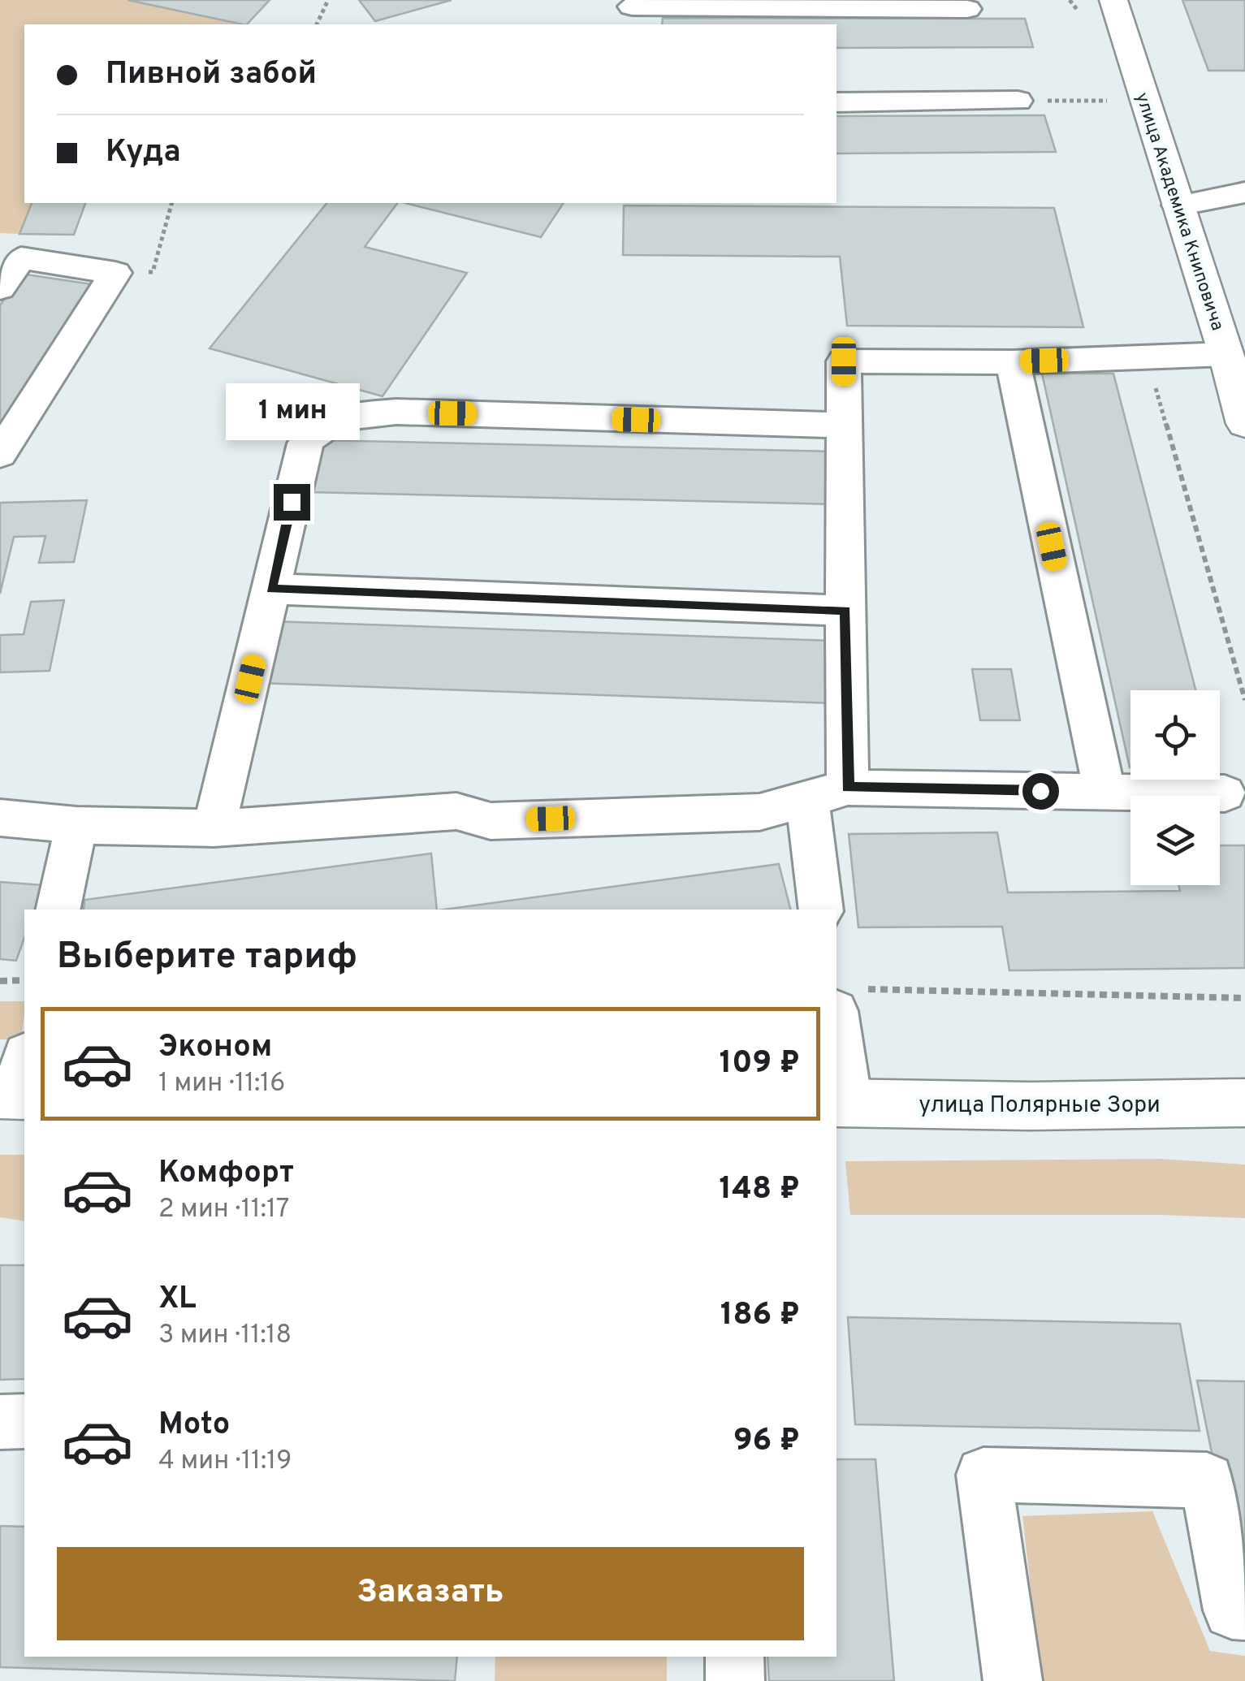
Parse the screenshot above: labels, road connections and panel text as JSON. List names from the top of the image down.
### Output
{
  "streets": {
    "main road": ["улица Академика Книповича", "улица Полярные Зори"]
  },
  "page": {
    "banner": ["Пивной забой", "Куда"],
    "bubble": "1 мин",
    "heading": "Выберите тариф",
    "list": [
      {
        "name": "Эконом",
        "note": "1 мин · 11:16",
        "value": "109 ₽"
      },
      {
        "name": "Комфорт",
        "note": "2 мин · 11:17",
        "value": "148 ₽"
      },
      {
        "name": "XL",
        "note": "3 мин · 11:18",
        "value": "186 ₽"
      },
      {
        "name": "Moto",
        "note": "4 мин · 11:19",
        "value": "96 ₽"
      }
    ],
    "buttons": "Заказать"
  }
}
